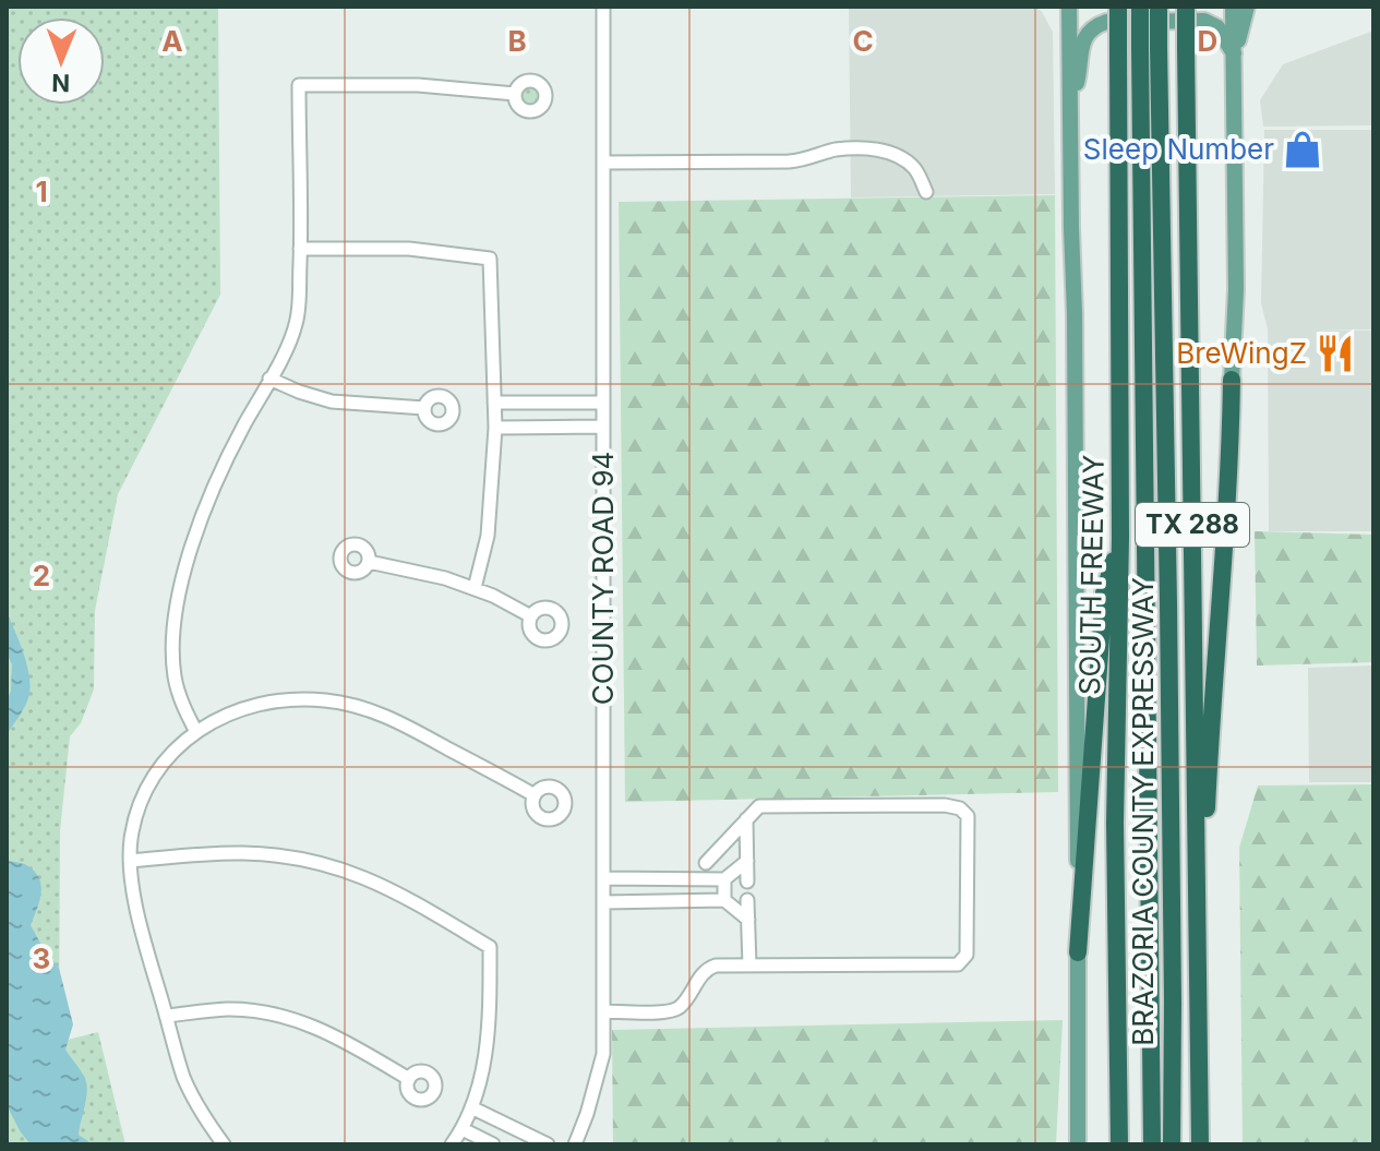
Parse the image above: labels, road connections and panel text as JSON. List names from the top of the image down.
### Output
{
  "streets": {
    "highway": ["TX 288", "SOUTH FREEWAY", "BRAZORIA COUNTY EXPRESSWAY"],
    "street": ["COUNTY ROAD 94"]
  },
  "places": {
    "shop": ["Sleep Number"],
    "restaurant": ["BreWingZ"]
  },
  "north": "bottom",
  "grid": {
    "columns": [
      "A",
      "B",
      "C",
      "D"
    ],
    "rows": ["1", "2", "3"]
  }
}
